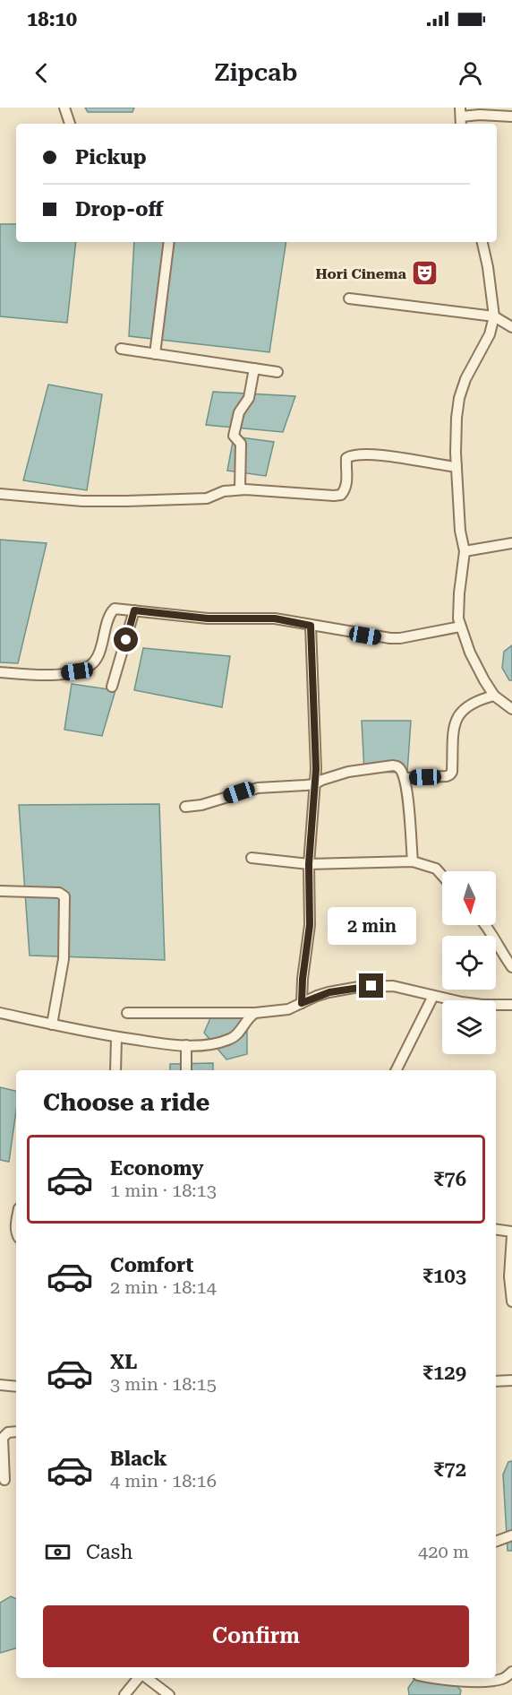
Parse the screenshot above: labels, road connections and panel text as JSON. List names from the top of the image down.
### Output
{
  "places": {
    "theatre": ["Hori Cinema"]
  },
  "north": "bottom",
  "page": {
    "status": "18:10",
    "header": "Zipcab",
    "banner": ["Pickup", "Drop-off"],
    "bubble": "2 min",
    "heading": "Choose a ride",
    "list": [
      {
        "name": "Economy",
        "note": "1 min · 18:13",
        "value": "₹76"
      },
      {
        "name": "Comfort",
        "note": "2 min · 18:14",
        "value": "₹103"
      },
      {
        "name": "XL",
        "note": "3 min · 18:15",
        "value": "₹129"
      },
      {
        "name": "Black",
        "note": "4 min · 18:16",
        "value": "₹72"
      }
    ],
    "pay": ["Cash", "420 m"],
    "buttons": "Confirm"
  }
}
